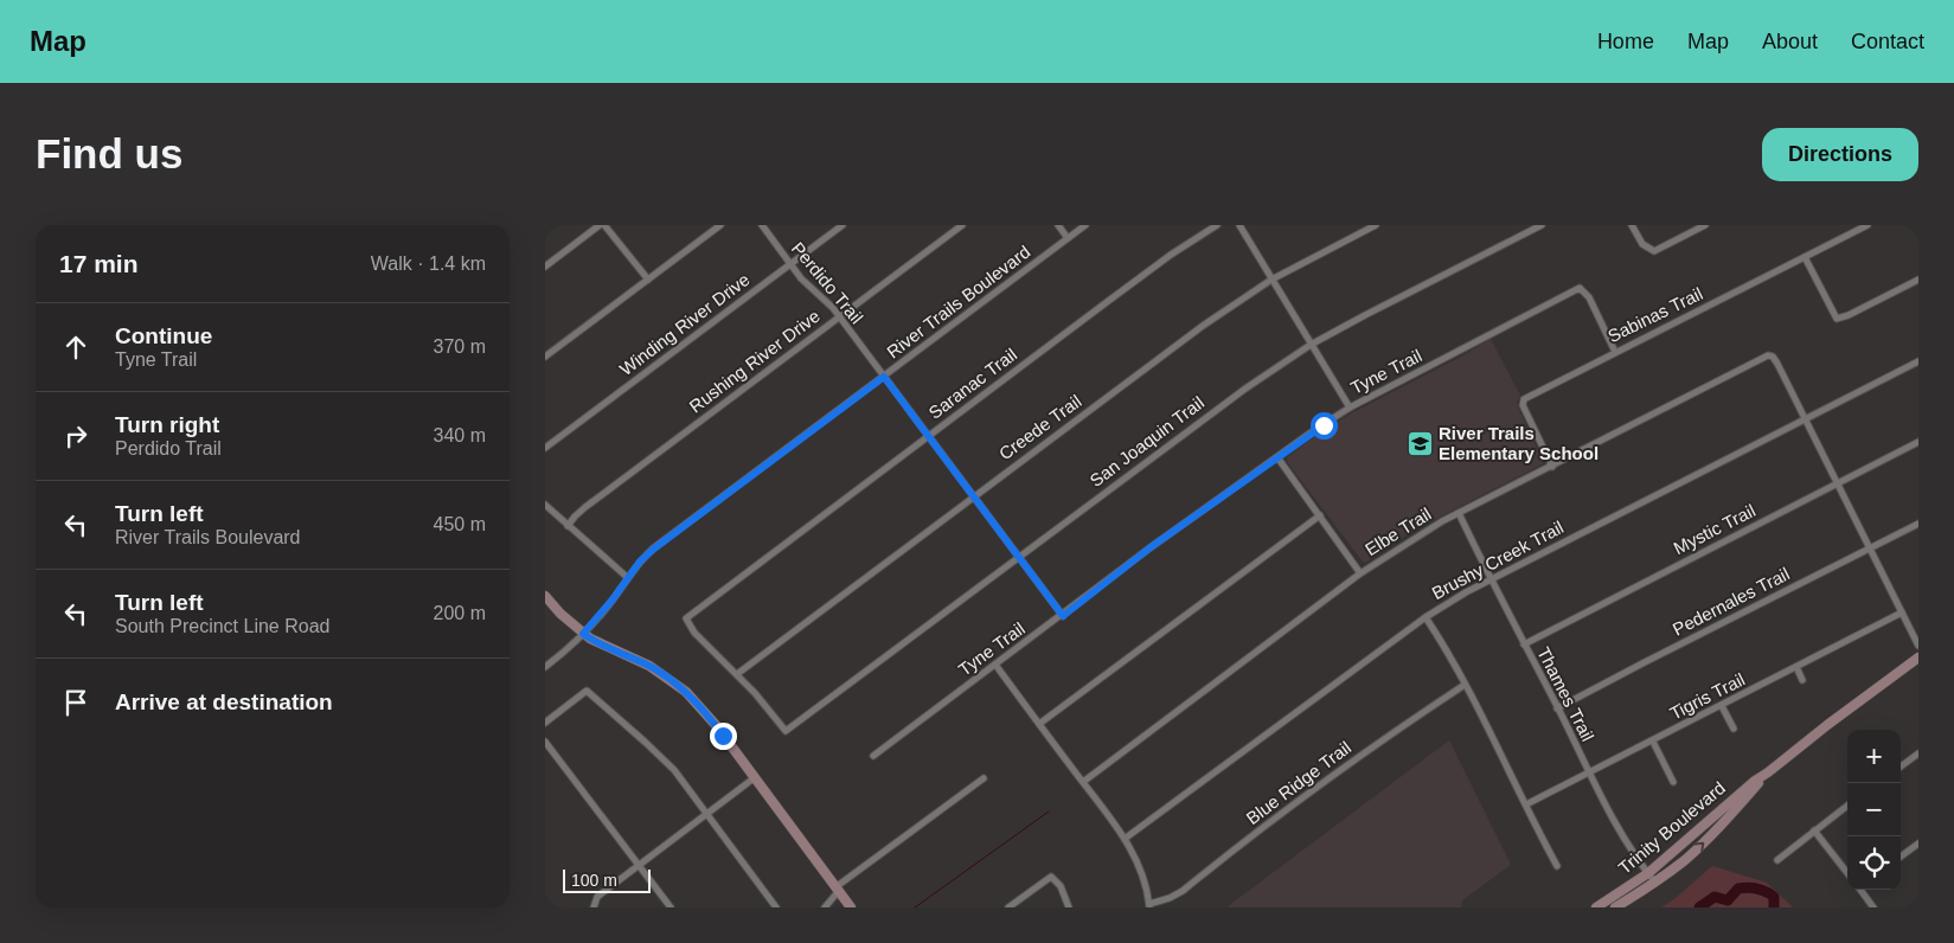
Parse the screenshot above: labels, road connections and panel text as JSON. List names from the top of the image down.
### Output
{
  "streets": {
    "main road": ["Trinity Boulevard"],
    "street": [
      "Perdido Trail",
      "River Trails Boulevard",
      "Sabinas Trail",
      "Winding River Drive",
      "Rushing River Drive",
      "Tyne Trail",
      "Saranac Trail",
      "Creede Trail",
      "San Joaquin Trail",
      "Mystic Trail",
      "Elbe Trail",
      "Brushy Creek Trail",
      "Pedernales Trail",
      "Thames Trail",
      "Tigris Trail",
      "Blue Ridge Trail"
    ]
  },
  "crossings": [
    ["Perdido Trail", "River Trails Boulevard"],
    ["Perdido Trail", "Winding River Drive"],
    ["Perdido Trail", "Rushing River Drive"],
    ["Perdido Trail", "Tyne Trail"],
    ["Perdido Trail", "Saranac Trail"],
    ["Perdido Trail", "Creede Trail"],
    ["Perdido Trail", "San Joaquin Trail"],
    ["Sabinas Trail", "Tyne Trail"],
    ["Sabinas Trail", "Elbe Trail"],
    ["Saranac Trail", "Creede Trail"],
    ["Saranac Trail", "San Joaquin Trail"],
    ["Creede Trail", "San Joaquin Trail"],
    ["Mystic Trail", "Thames Trail"],
    ["Elbe Trail", "Brushy Creek Trail"],
    ["Elbe Trail", "Thames Trail"],
    ["Brushy Creek Trail", "Thames Trail"],
    ["Pedernales Trail", "Thames Trail"],
    ["Thames Trail", "Tigris Trail"],
    ["Thames Trail", "Trinity Boulevard"]
  ],
  "places": {
    "school or university": ["River Trails Elementary School"]
  },
  "scale_bar": "100 m",
  "page": {
    "header": "Map",
    "nav": [
      "Home",
      "Map",
      "About",
      "Contact"
    ],
    "buttons": "Directions",
    "title": "Find us",
    "heading": ["17 min", "Walk · 1.4 km"],
    "list": [
      ["Continue", "Tyne Trail", "370 m"],
      ["Turn right", "Perdido Trail", "340 m"],
      ["Turn left", "River Trails Boulevard", "450 m"],
      ["Turn left", "South Precinct Line Road", "200 m"],
      "Arrive at destination"
    ],
    "map_buttons": ["+", "−"],
    "scale": "100 m"
  }
}
